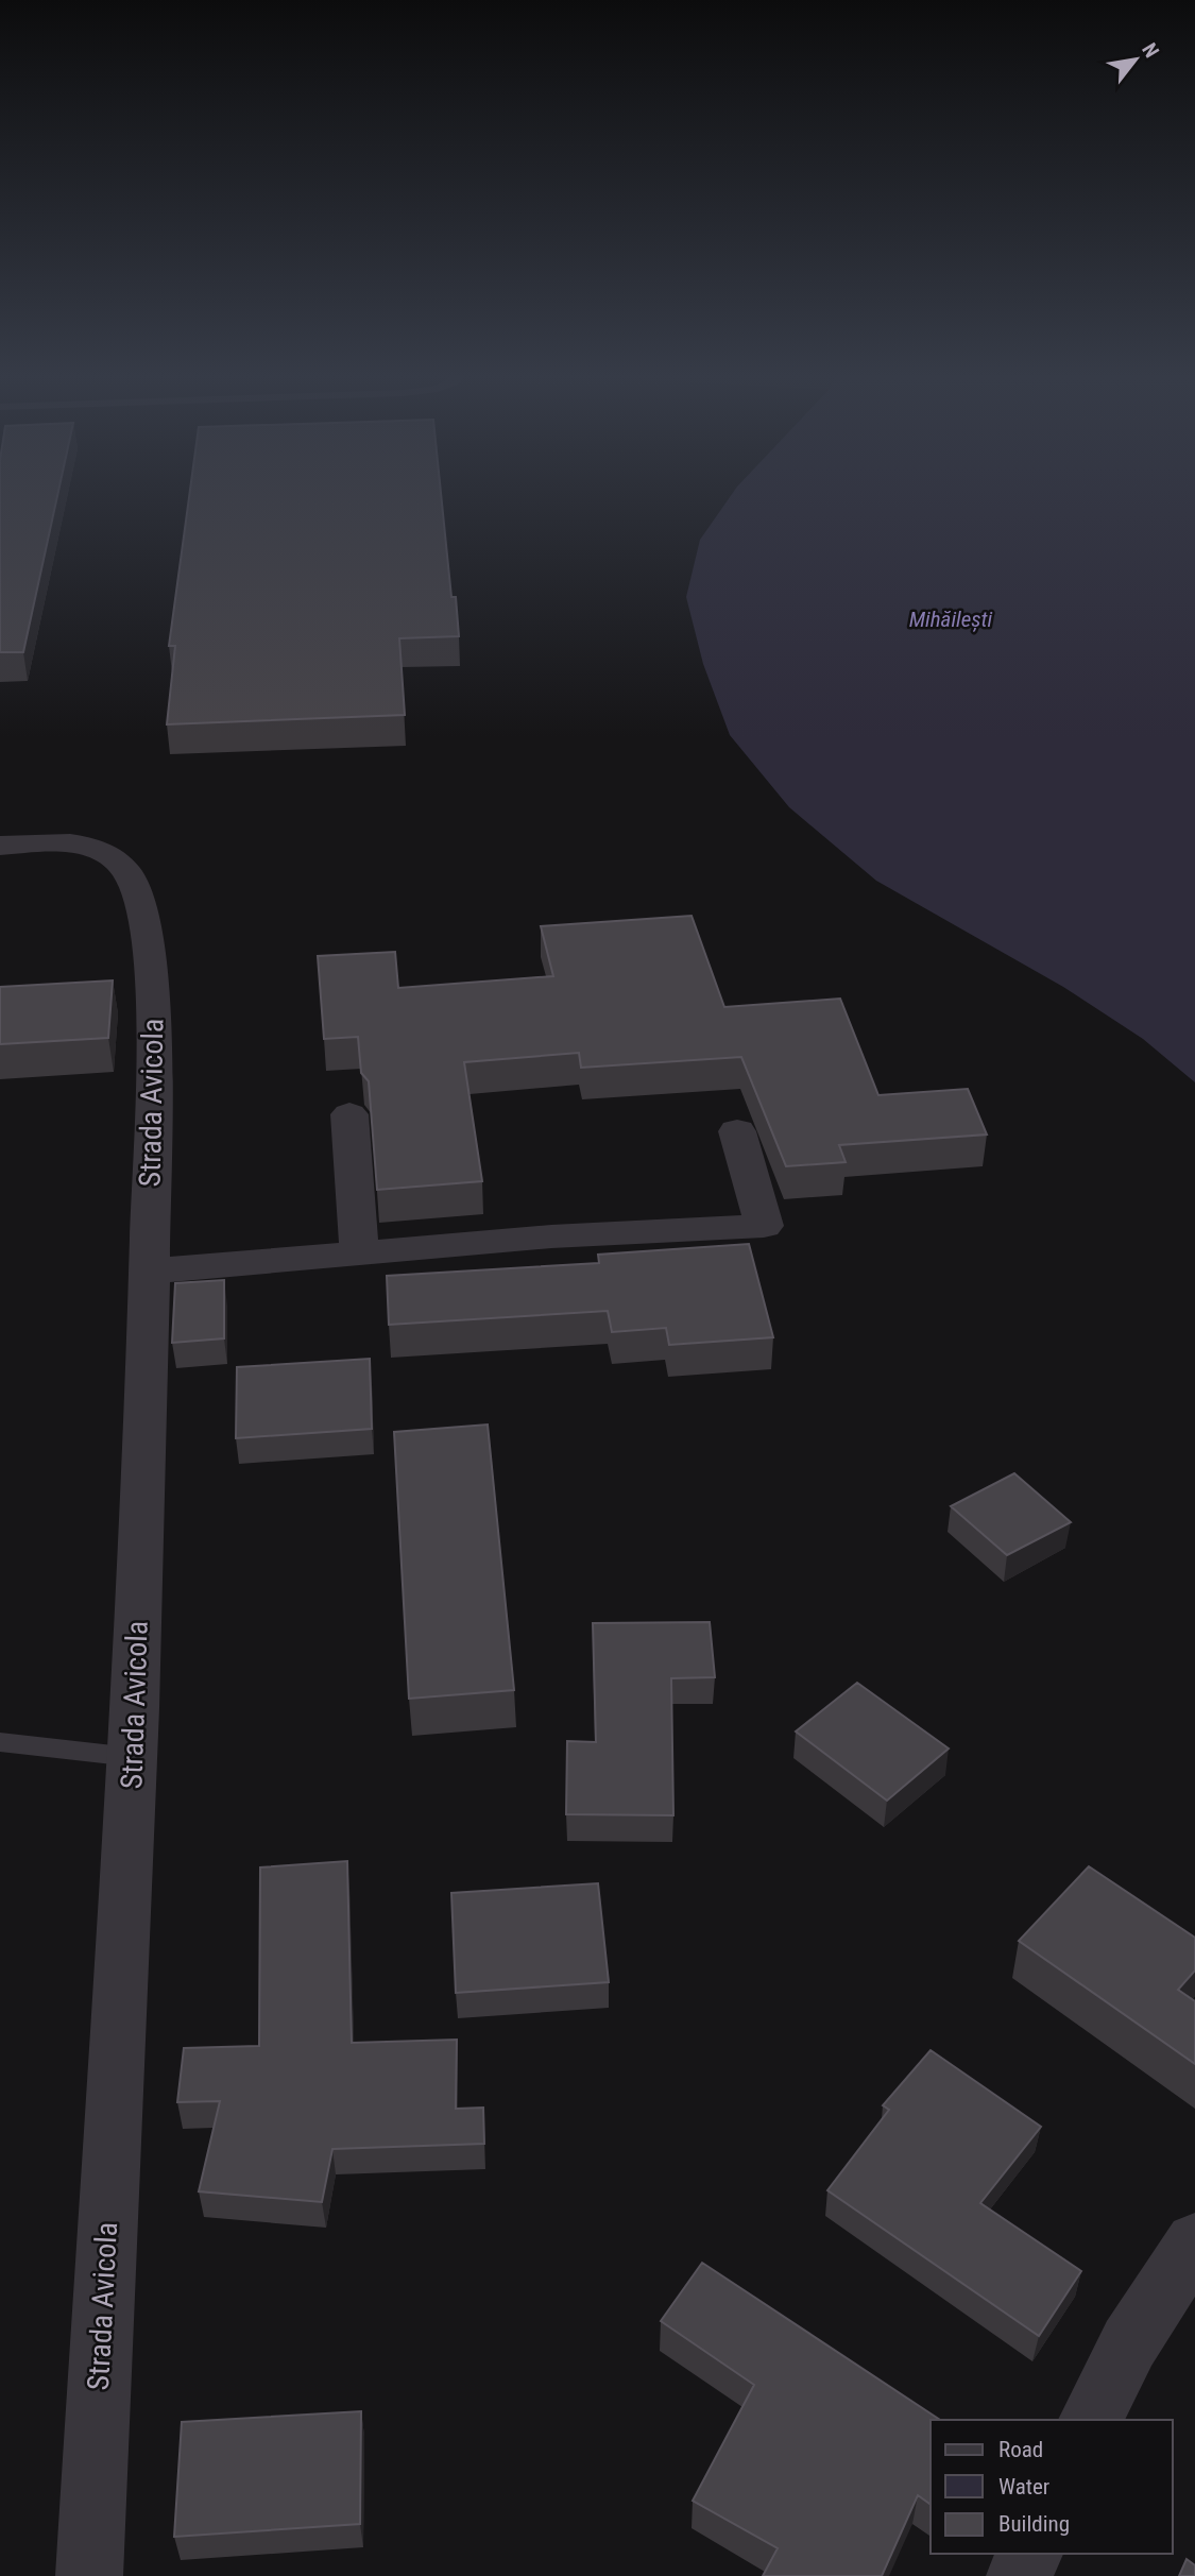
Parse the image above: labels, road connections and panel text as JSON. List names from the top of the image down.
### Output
{
  "streets": {
    "street": ["Strada Avicola"]
  },
  "water": ["Mihăilești"],
  "legend": ["Road", "Water", "Building"],
  "north": "top right"
}
